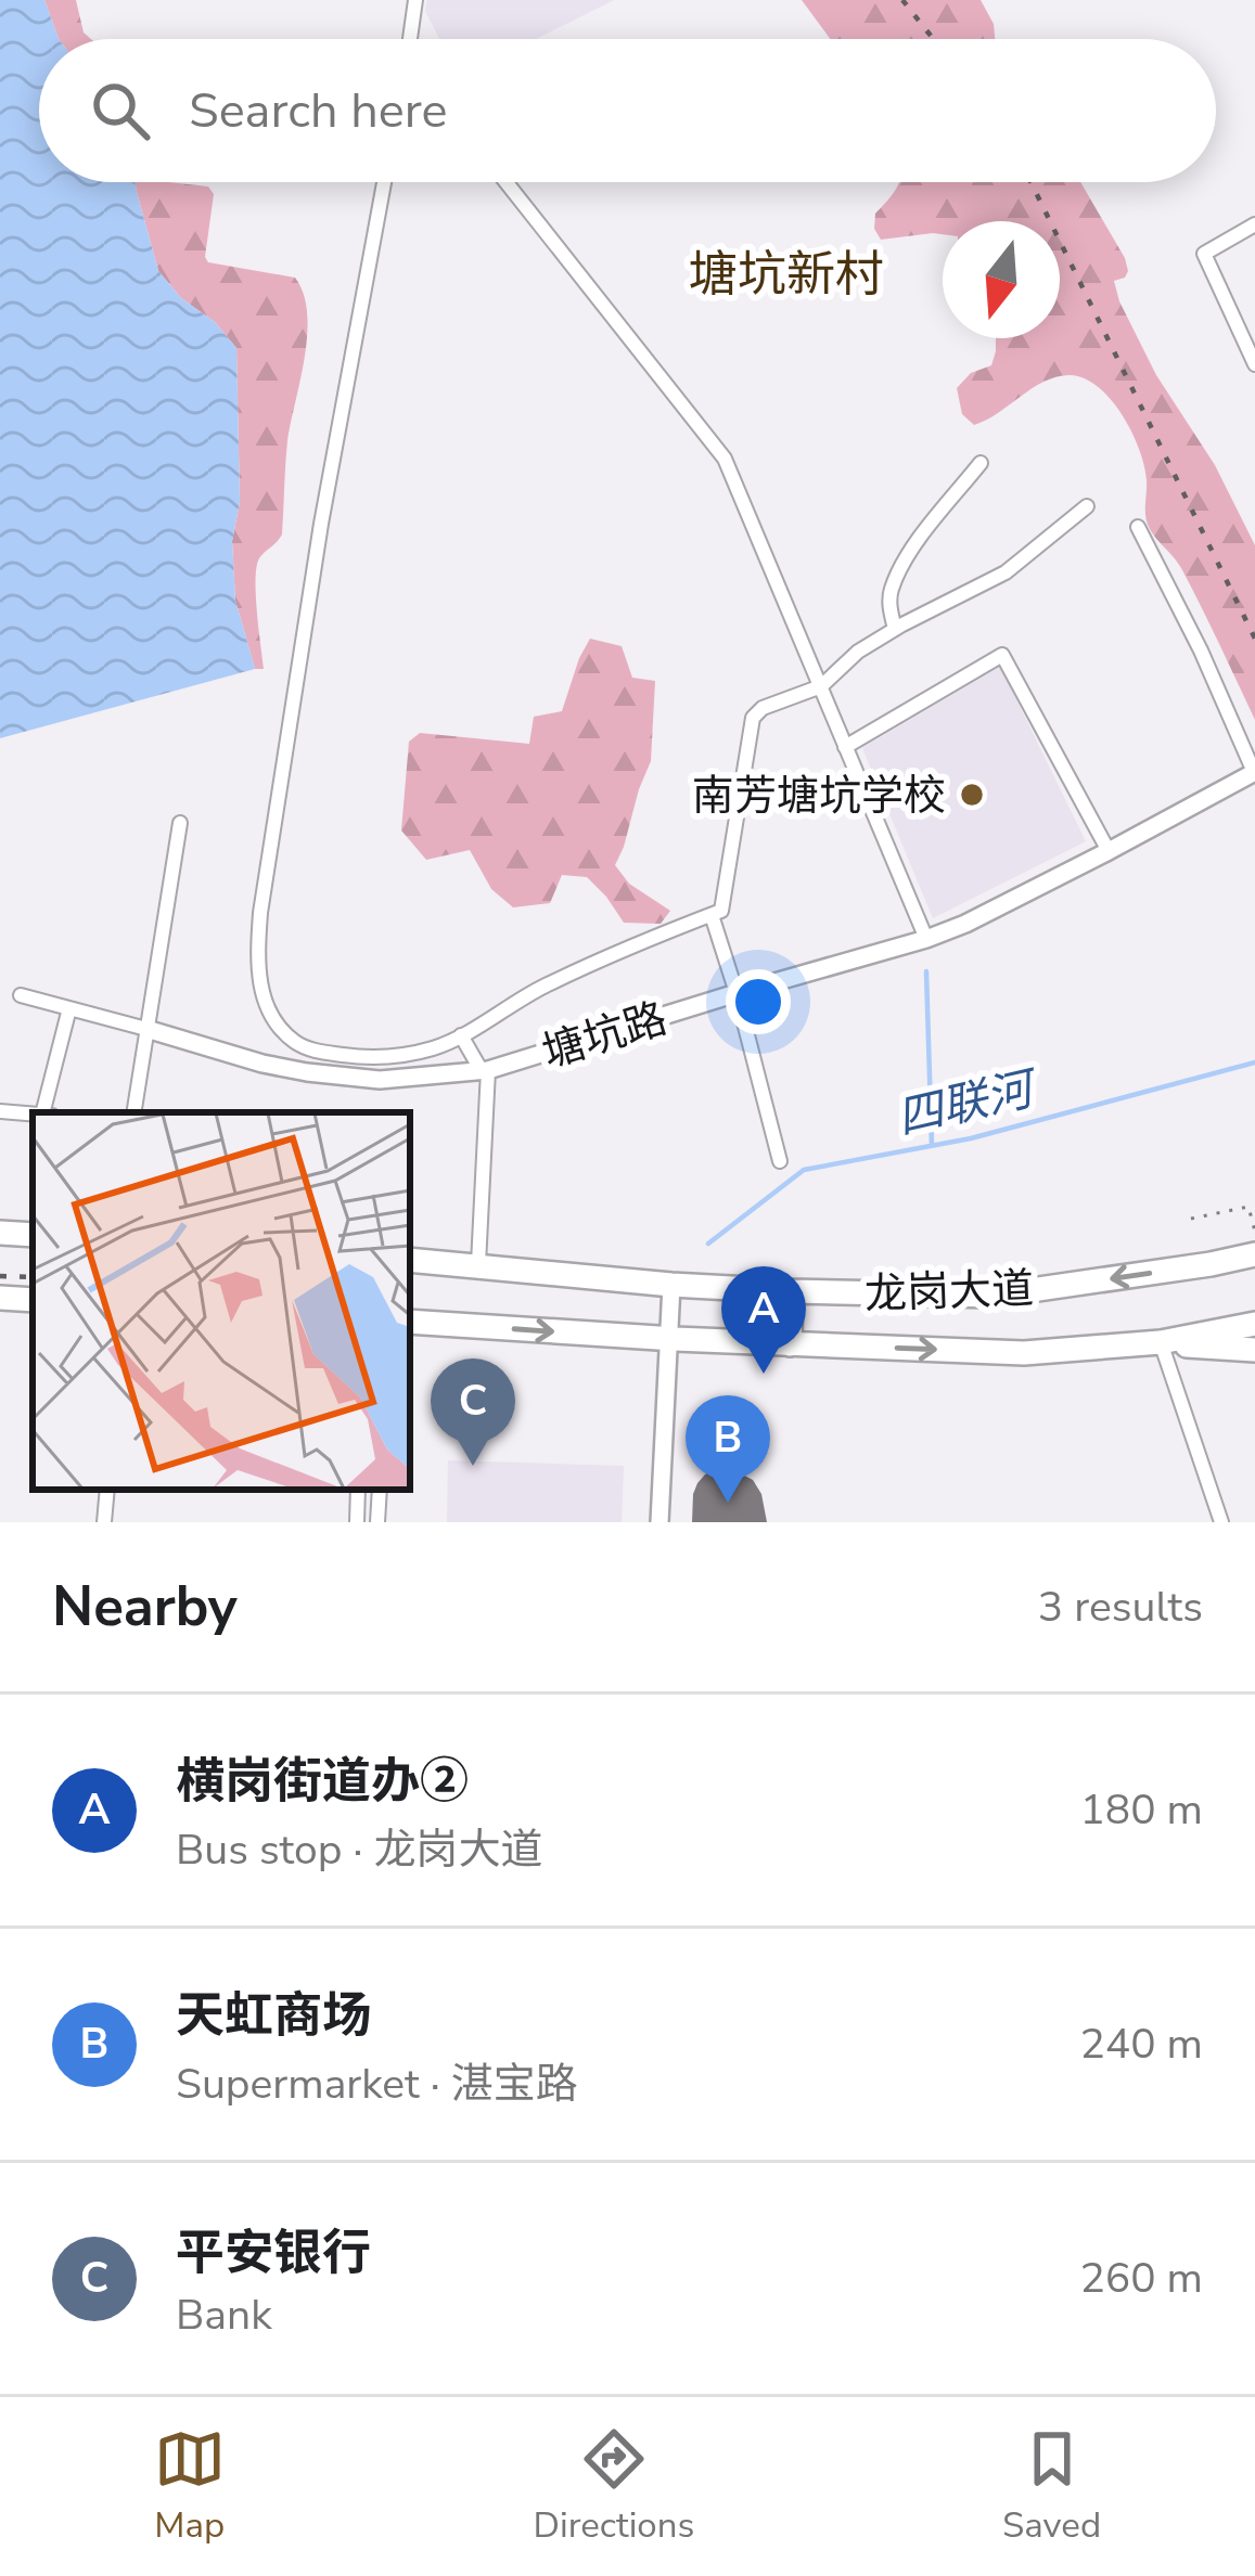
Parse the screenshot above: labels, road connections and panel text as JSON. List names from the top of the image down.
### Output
{
  "streets": {
    "highway": ["龙岗大道"],
    "street": ["塘坑路"]
  },
  "districts": ["塘坑新村"],
  "water": ["四联河"],
  "places": ["南芳塘坑学校"],
  "north": "bottom",
  "page": {
    "search": "Search here",
    "pins": ["A", "C", "B"],
    "heading": ["Nearby", "3 results"],
    "list": [
      {
        "mark": "A",
        "name": "横岗街道办②",
        "note": "Bus stop · 龙岗大道",
        "value": "180 m"
      },
      {
        "mark": "B",
        "name": "天虹商场",
        "note": "Supermarket · 湛宝路",
        "value": "240 m"
      },
      {
        "mark": "C",
        "name": "平安银行",
        "note": "Bank",
        "value": "260 m"
      }
    ],
    "nav": ["Map", "Directions", "Saved"]
  }
}
